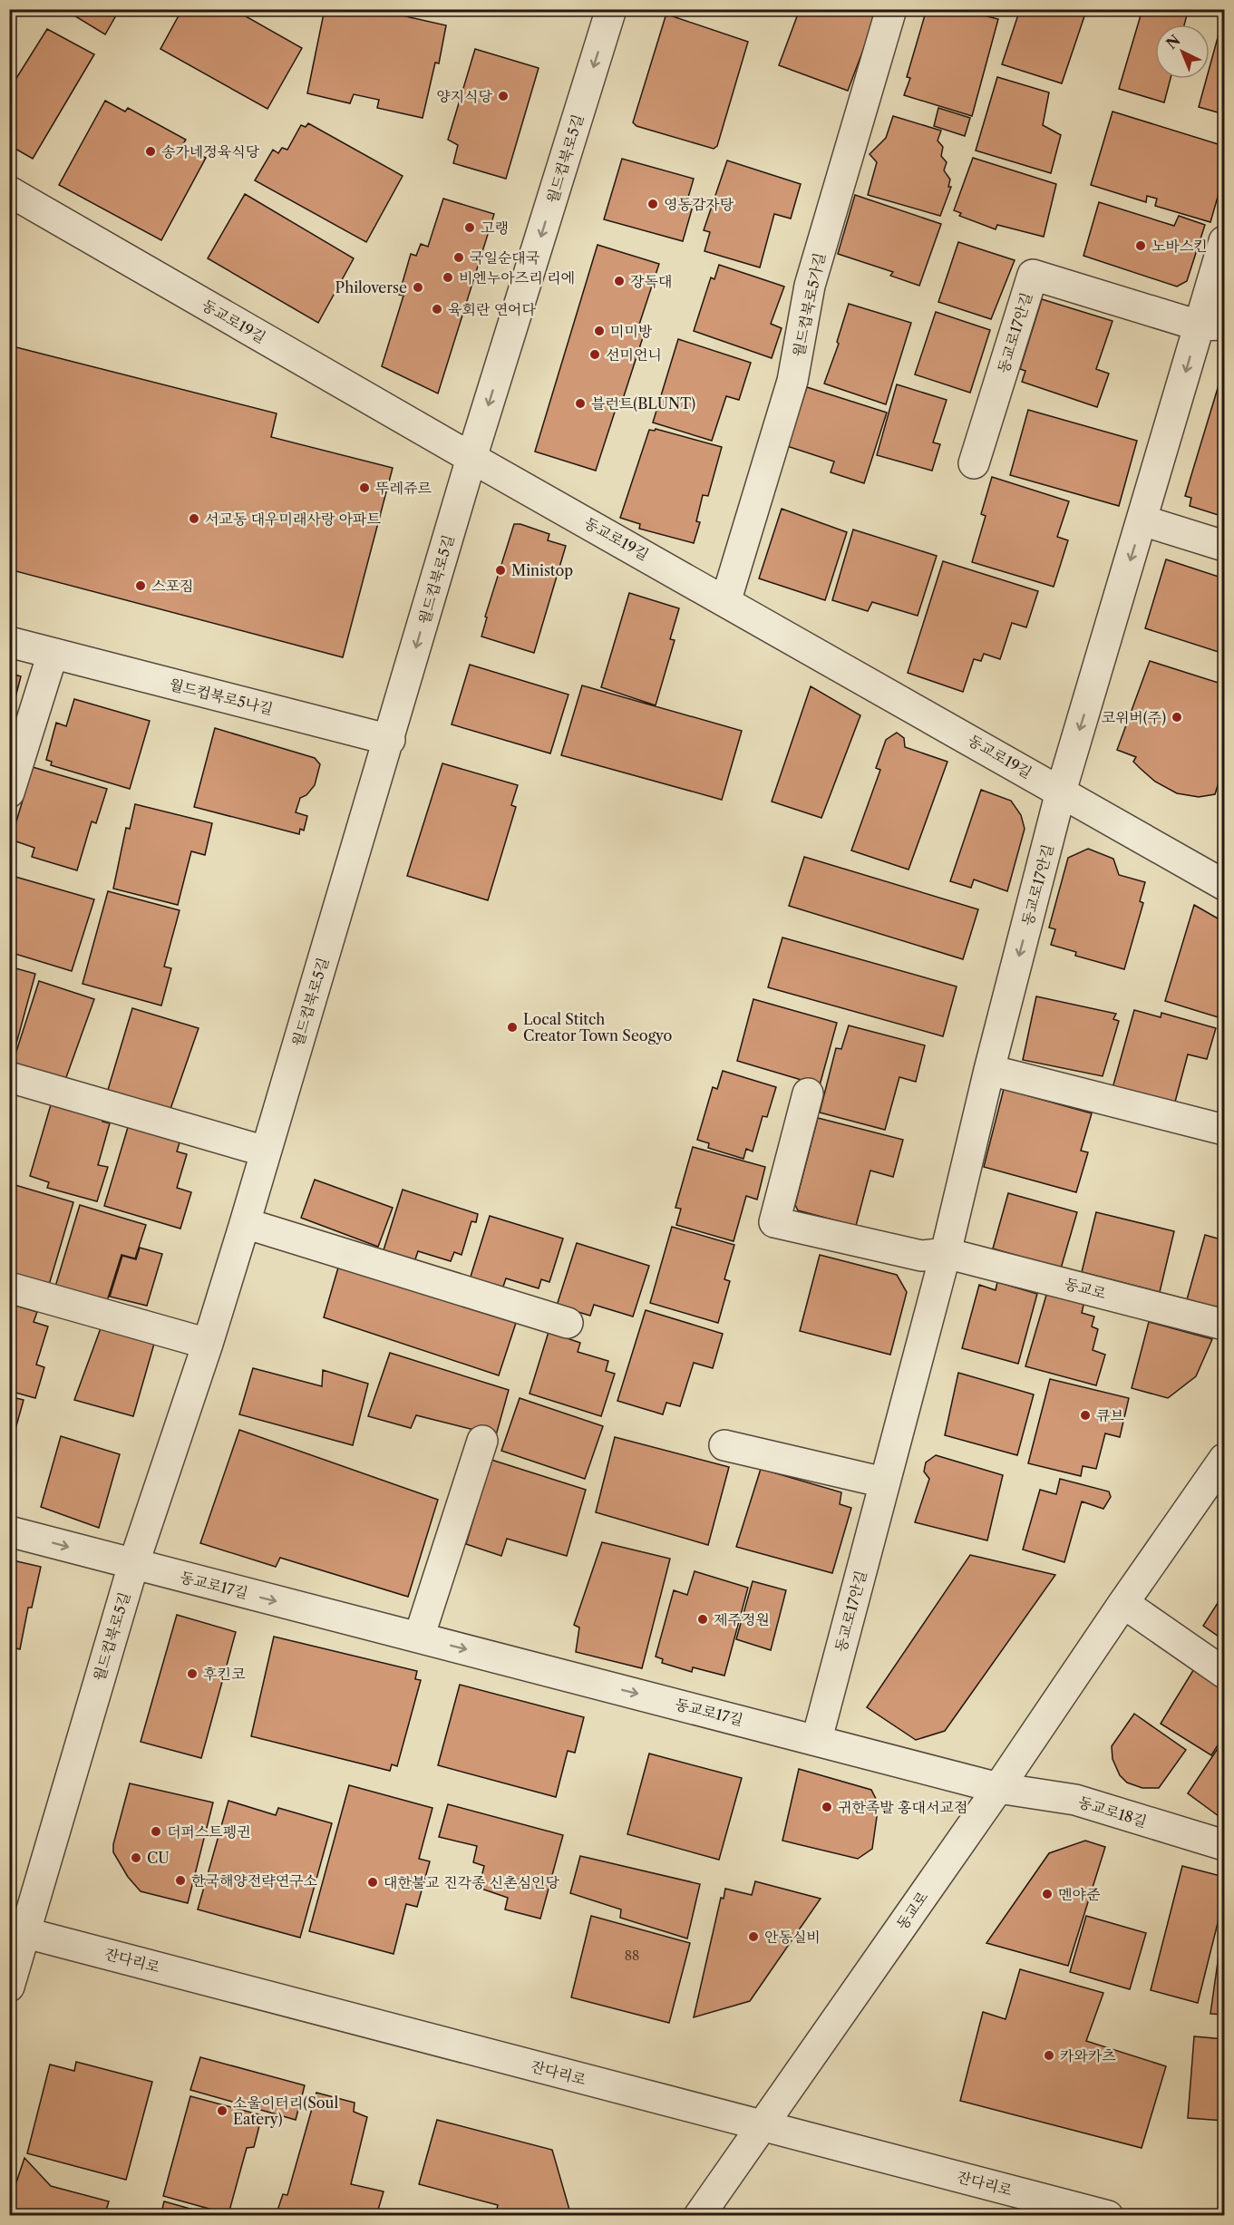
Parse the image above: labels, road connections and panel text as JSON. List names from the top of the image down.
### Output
{
  "streets": {
    "street": [
      "월드컵북로5길",
      "월드컵북로5가길",
      "동교로19길",
      "동교로17안길",
      "월드컵북로5나길",
      "동교로",
      "동교로17길",
      "동교로18길",
      "잔다리로"
    ]
  },
  "crossings": [
    ["월드컵북로5길", "동교로19길"],
    ["월드컵북로5길", "월드컵북로5나길"],
    ["월드컵북로5길", "동교로17길"],
    ["월드컵북로5길", "잔다리로"],
    ["월드컵북로5가길", "동교로19길"],
    ["동교로19길", "동교로17안길"],
    ["동교로17안길", "동교로"],
    ["동교로17안길", "동교로17길"],
    ["동교로", "동교로17길"],
    ["동교로", "동교로18길"],
    ["동교로", "잔다리로"],
    ["동교로17길", "동교로18길"]
  ],
  "one_way": ["월드컵북로5길", "동교로17안길"],
  "places": [
    "양지식당",
    "송가네정육식당",
    "영동감자탕",
    "고랭",
    "노바스킨",
    "국일순대국",
    "비엔누아즈리 리에",
    "장독대",
    "Philoverse",
    "육회란 연어다",
    "미미방",
    "선미언니",
    "블런트(BLUNT)",
    "뚜레쥬르",
    "서교동 대우미래사랑 아파트",
    "Ministop",
    "스포짐",
    "코위버(주)",
    "Local Stitch Creator Town Seogyo",
    "큐브",
    "제주정원",
    "후킨코",
    "귀한족발 홍대서교점",
    "더퍼스트펭귄",
    "CU",
    "한국해양전략연구소",
    "대한불교 진각종 신촌심인당",
    "멘야준",
    "안동실비",
    "카와카츠",
    "소울이터리(Soul Eatery)"
  ],
  "house_numbers": ["88"],
  "north": "top left"
}
